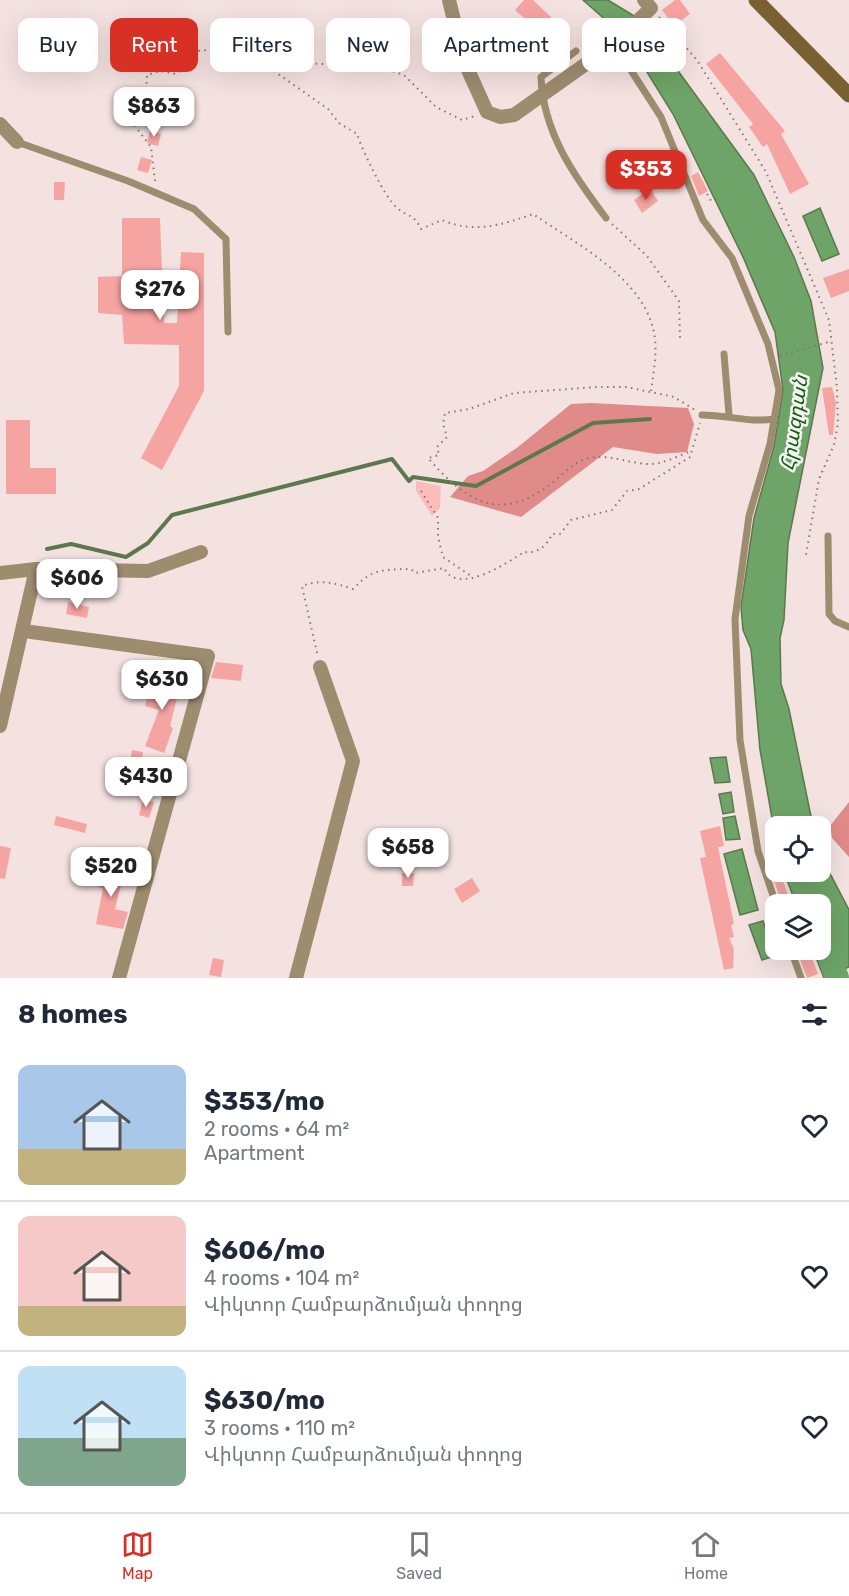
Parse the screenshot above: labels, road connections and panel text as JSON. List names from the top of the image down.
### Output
{
  "water": ["Հրազդան"],
  "page": {
    "chip": [
      "Buy",
      "Rent",
      "Filters",
      "New",
      "Apartment",
      "House"
    ],
    "price": [
      "$863",
      "$353",
      "$276",
      "$606",
      "$630",
      "$430",
      "$658",
      "$520"
    ],
    "heading": "8 homes",
    "list": [
      {
        "name": "$353/mo",
        "note": "2 rooms · 64 m² · Apartment"
      },
      {
        "name": "$606/mo",
        "note": "4 rooms · 104 m² · Վիկտոր Համբարձումյան փողոց"
      },
      {
        "name": "$630/mo",
        "note": "3 rooms · 110 m² · Վիկտոր Համբարձումյան փողոց"
      }
    ],
    "tabs": ["Map", "Saved", "Home"]
  }
}
